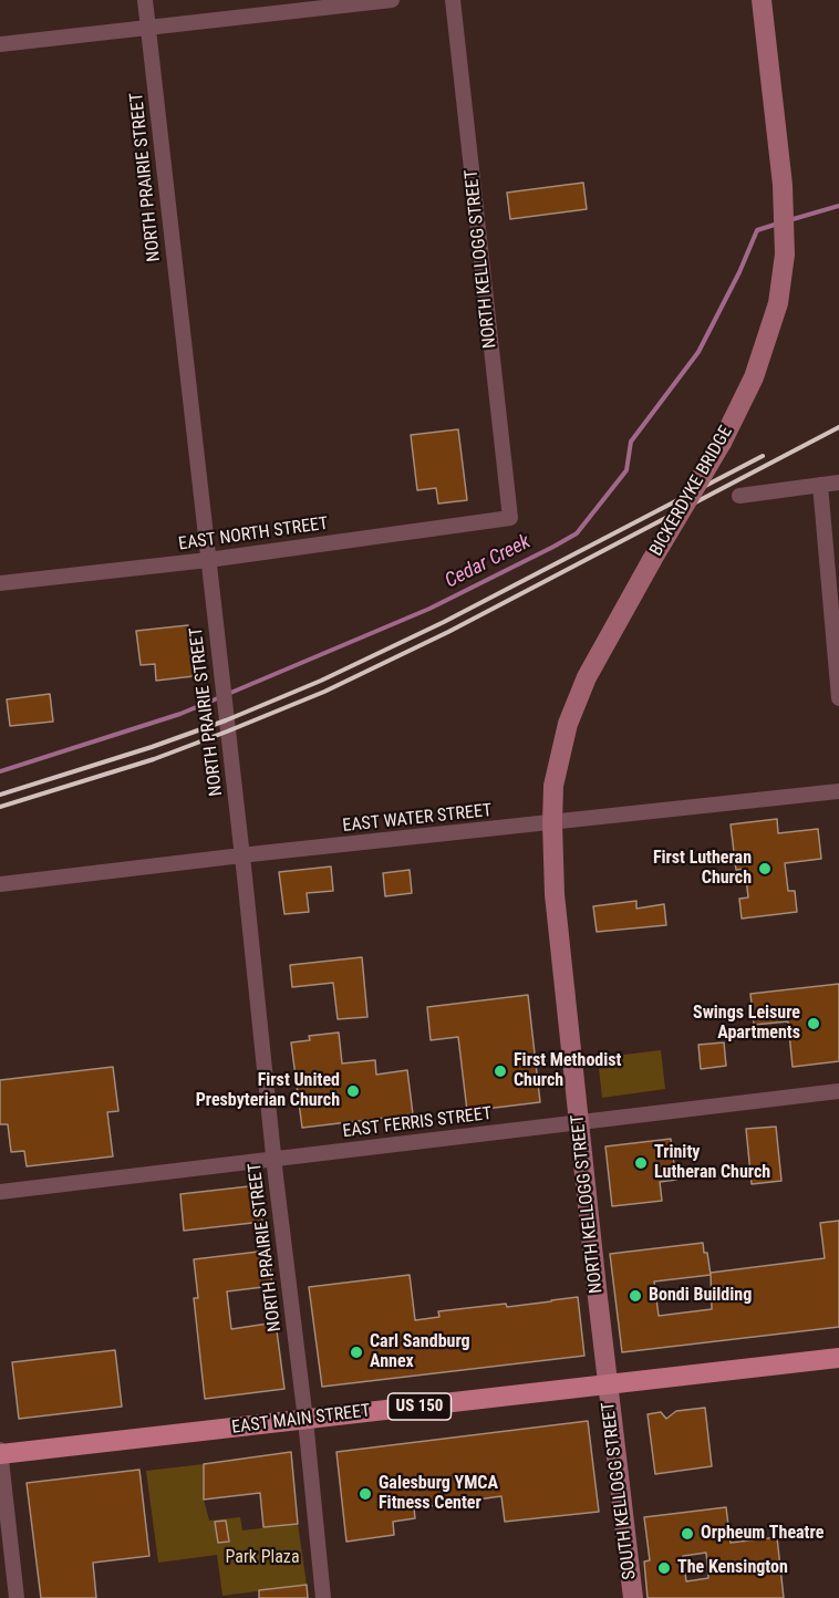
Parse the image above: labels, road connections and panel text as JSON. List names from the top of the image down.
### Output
{
  "streets": {
    "main road": [
      "NORTH KELLOGG STREET",
      "BICKERDYKE BRIDGE",
      "US 150",
      "EAST MAIN STREET",
      "SOUTH KELLOGG STREET"
    ],
    "street": [
      "NORTH PRAIRIE STREET",
      "EAST NORTH STREET",
      "EAST WATER STREET",
      "EAST FERRIS STREET"
    ]
  },
  "crossings": [
    ["NORTH PRAIRIE STREET", "EAST NORTH STREET"],
    ["NORTH PRAIRIE STREET", "EAST WATER STREET"],
    ["NORTH PRAIRIE STREET", "EAST FERRIS STREET"],
    ["NORTH PRAIRIE STREET", "EAST MAIN STREET"],
    ["NORTH KELLOGG STREET", "BICKERDYKE BRIDGE"],
    ["NORTH KELLOGG STREET", "EAST NORTH STREET"],
    ["NORTH KELLOGG STREET", "EAST WATER STREET"],
    ["NORTH KELLOGG STREET", "EAST FERRIS STREET"],
    ["NORTH KELLOGG STREET", "EAST MAIN STREET"],
    ["NORTH KELLOGG STREET", "SOUTH KELLOGG STREET"],
    ["EAST MAIN STREET", "SOUTH KELLOGG STREET"]
  ],
  "water": ["Cedar Creek"],
  "parks": ["Park Plaza"],
  "places": [
    "First Lutheran Church",
    "Swings Leisure Apartments",
    "First Methodist Church",
    "First United Presbyterian Church",
    "Trinity Lutheran Church",
    "Bondi Building",
    "Carl Sandburg Annex",
    "Galesburg YMCA Fitness Center",
    "Orpheum Theatre",
    "The Kensington"
  ]
}
